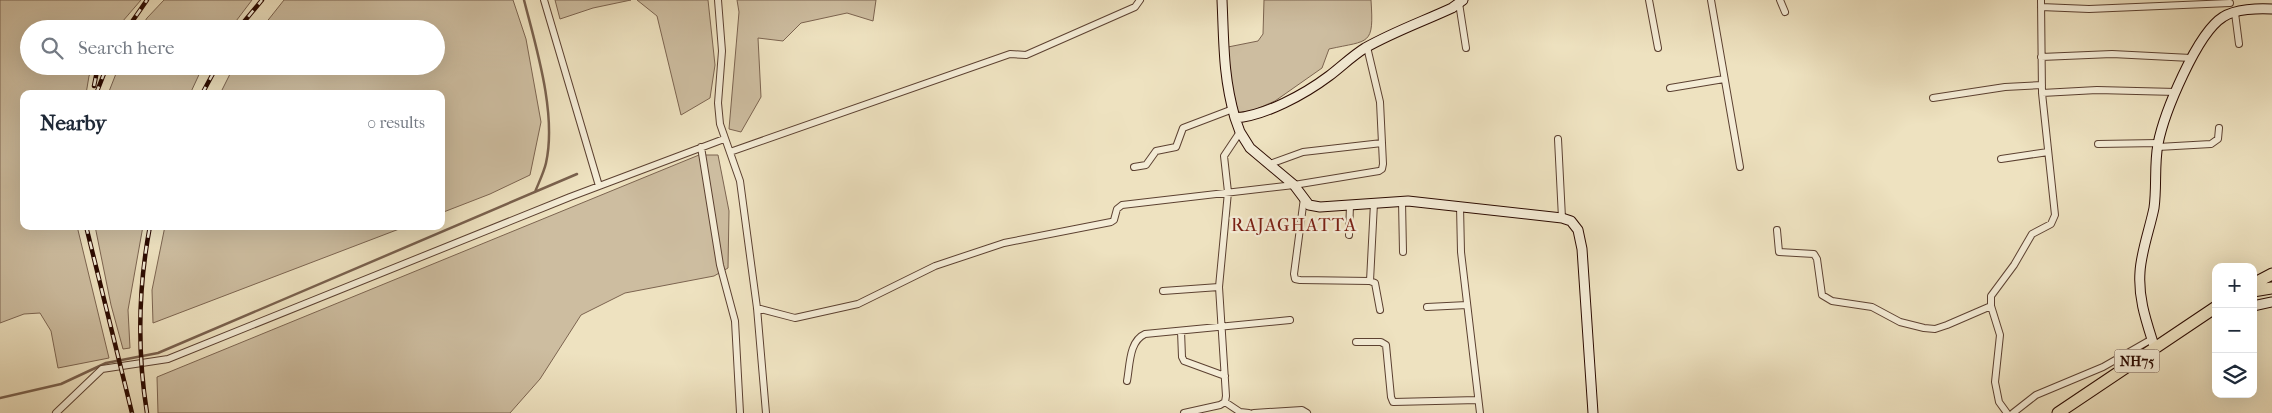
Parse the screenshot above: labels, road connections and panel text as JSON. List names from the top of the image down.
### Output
{
  "streets": {
    "highway": ["NH75"]
  },
  "districts": ["RAJAGHATTA"],
  "page": {
    "search": "Search here",
    "heading": ["Nearby", "0 results"],
    "map_buttons": ["+", "−"]
  }
}
